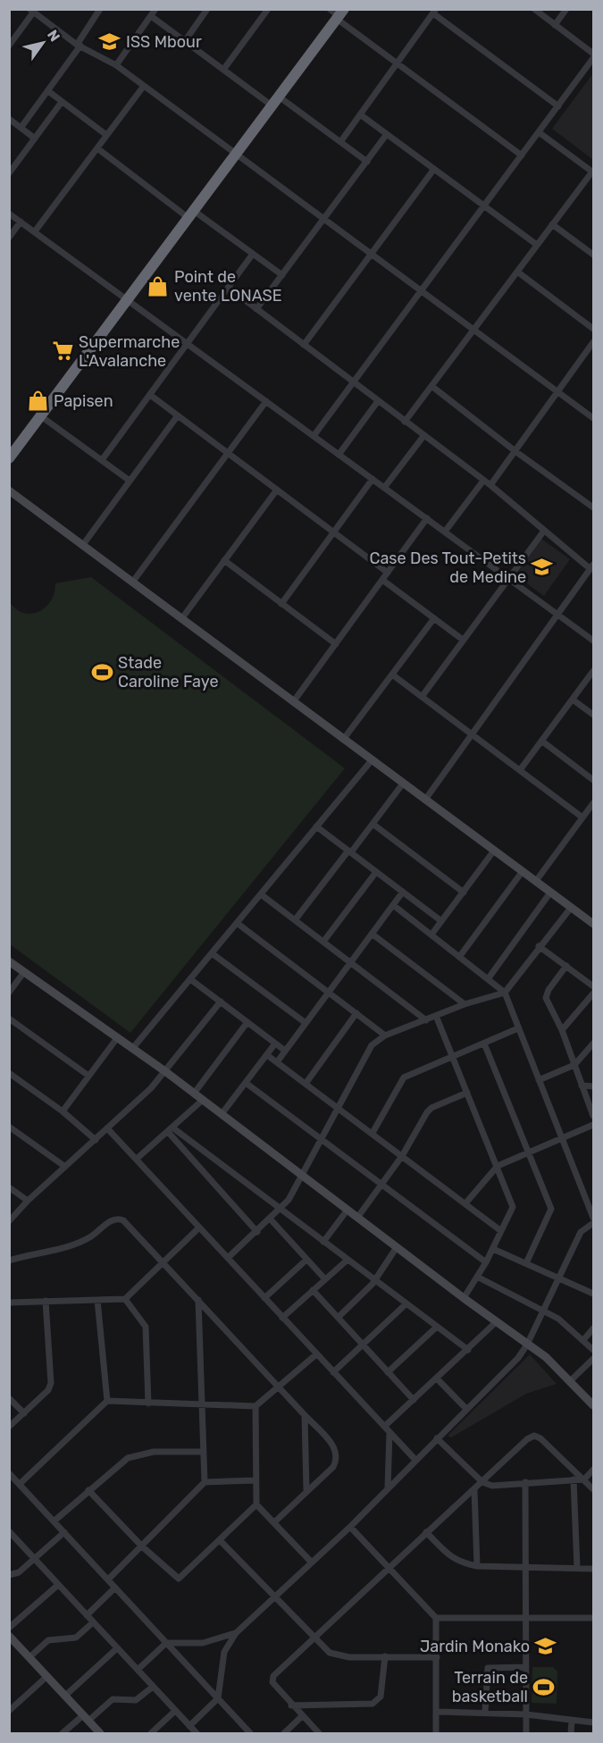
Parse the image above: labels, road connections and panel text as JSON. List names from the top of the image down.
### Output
{
  "places": {
    "school or university": ["ISS Mbour", "Case Des Tout-Petits de Medine", "Jardin Monako"],
    "shop": ["Point de vente LONASE", "Papisen"],
    "supermarket": ["Supermarche L'Avalanche"],
    "sports": ["Stade Caroline Faye", "Terrain de basketball"]
  },
  "north": "top right"
}
